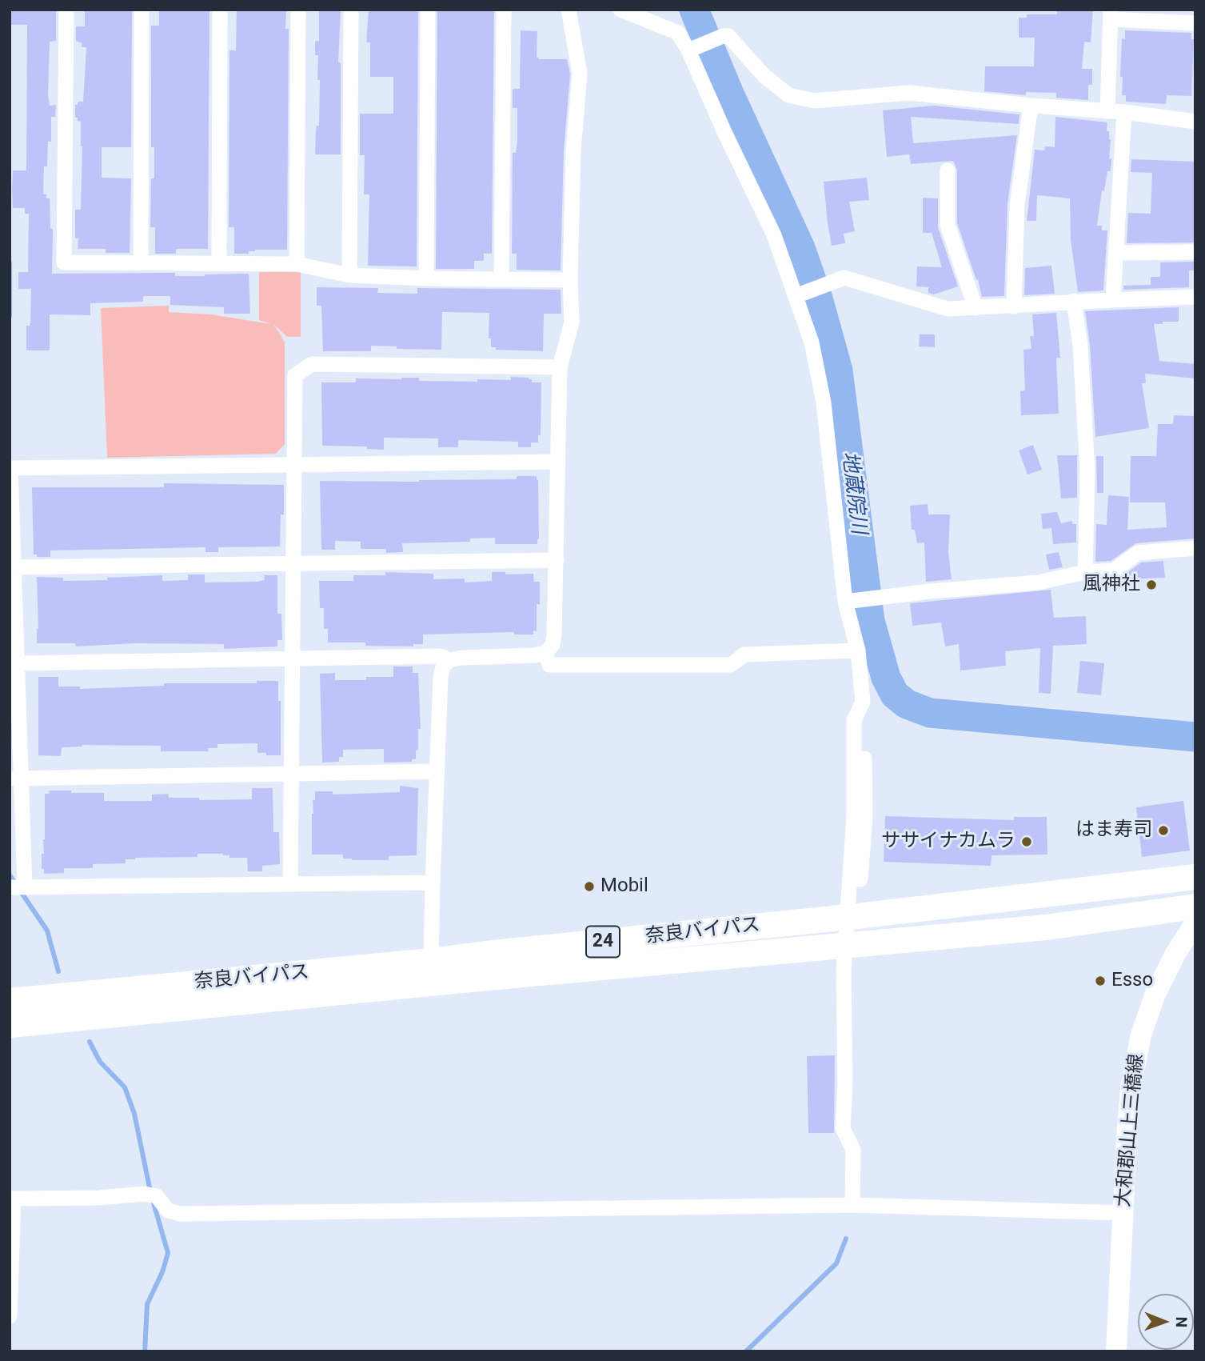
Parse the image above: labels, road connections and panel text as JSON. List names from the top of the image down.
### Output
{
  "streets": {
    "highway": ["奈良バイパス", "24"],
    "main road": ["大和郡山上三橋線"]
  },
  "water": ["地蔵院川"],
  "places": [
    "風神社",
    "はま寿司",
    "ササイナカムラ",
    "Mobil",
    "Esso"
  ],
  "north": "right"
}
